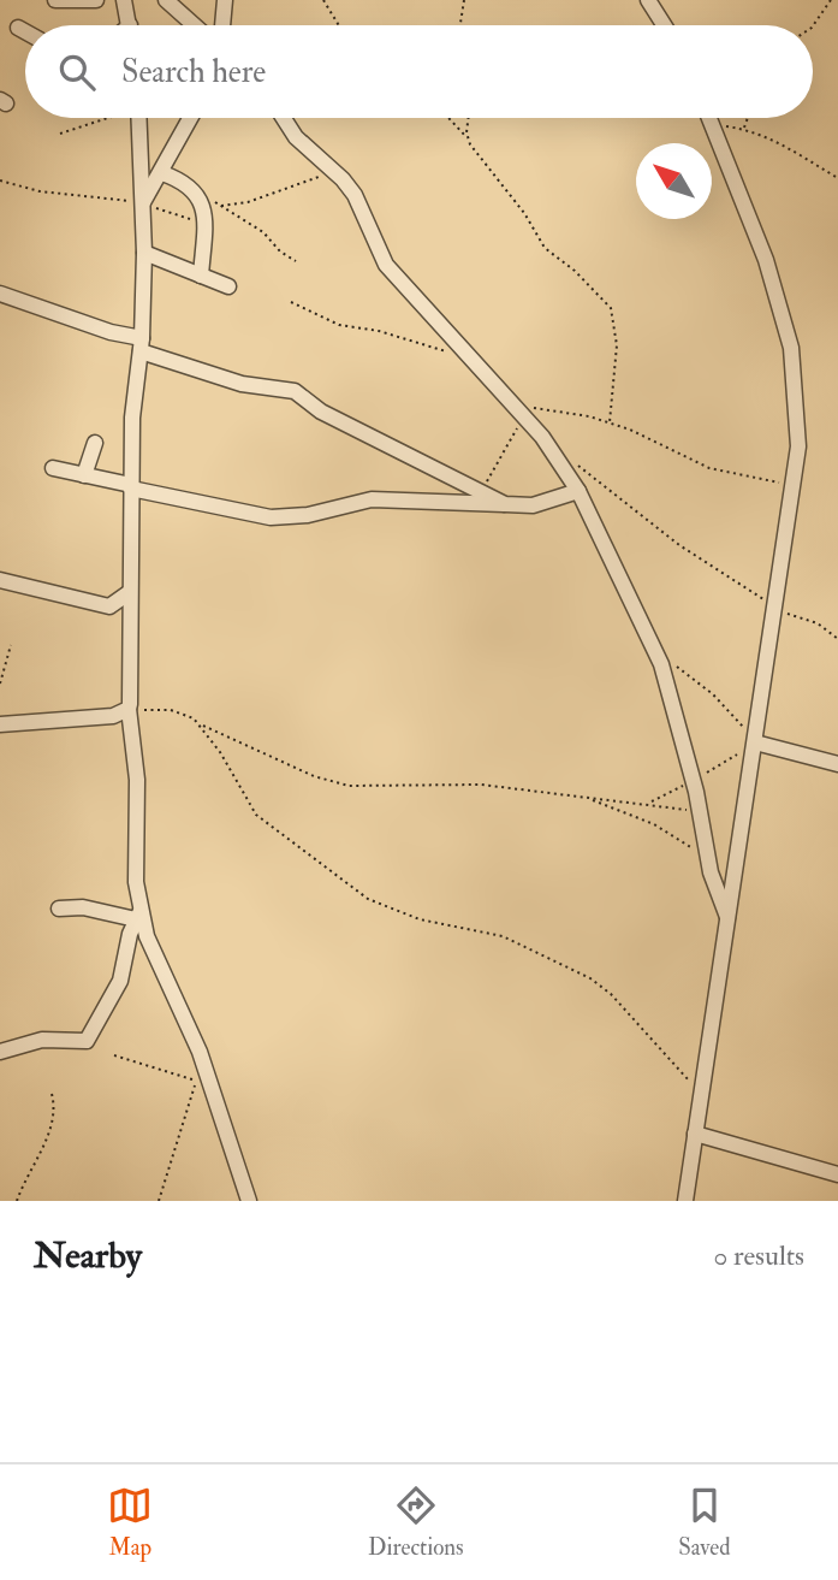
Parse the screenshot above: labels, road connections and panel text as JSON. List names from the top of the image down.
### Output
{
  "north": "top left",
  "page": {
    "search": "Search here",
    "heading": ["Nearby", "0 results"],
    "nav": ["Map", "Directions", "Saved"]
  }
}
